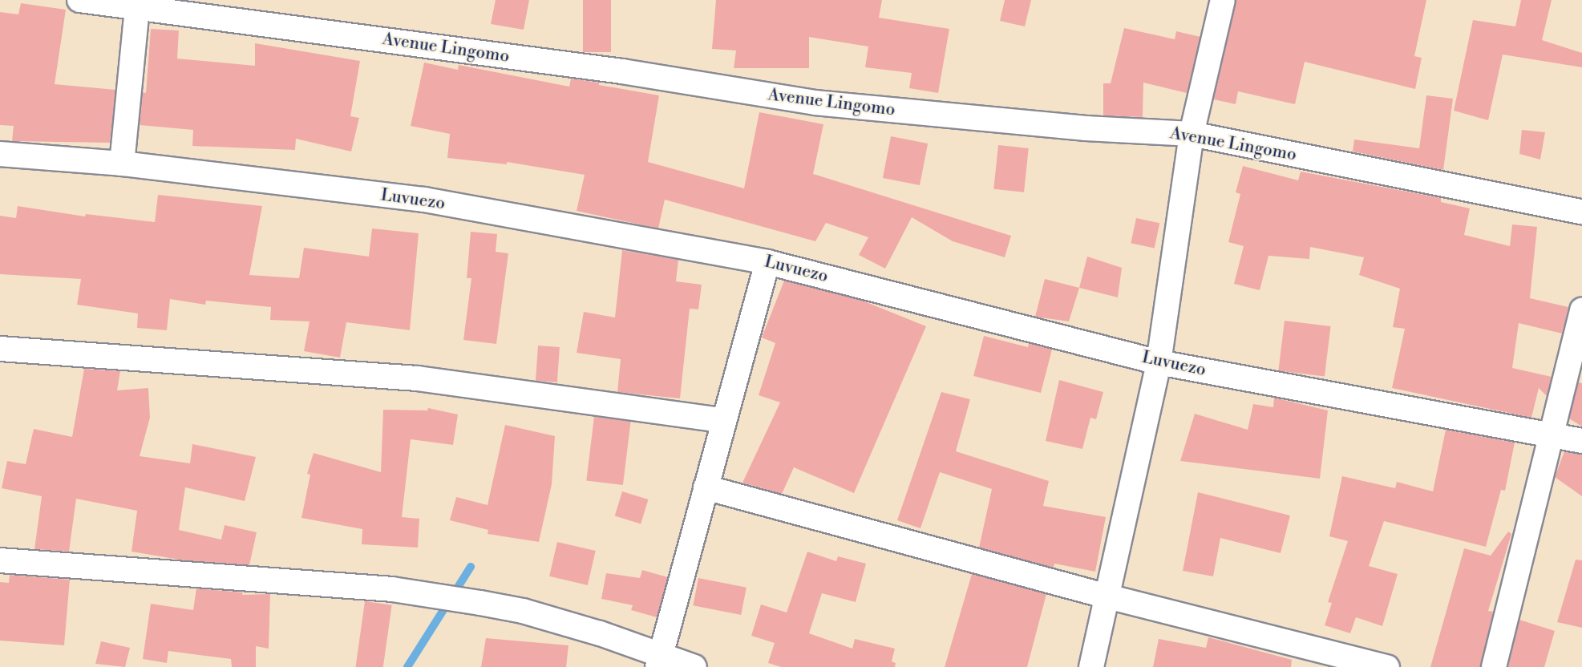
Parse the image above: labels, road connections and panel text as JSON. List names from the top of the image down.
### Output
{
  "streets": {
    "street": ["Avenue Lingomo", "Luvuezo"]
  }
}
